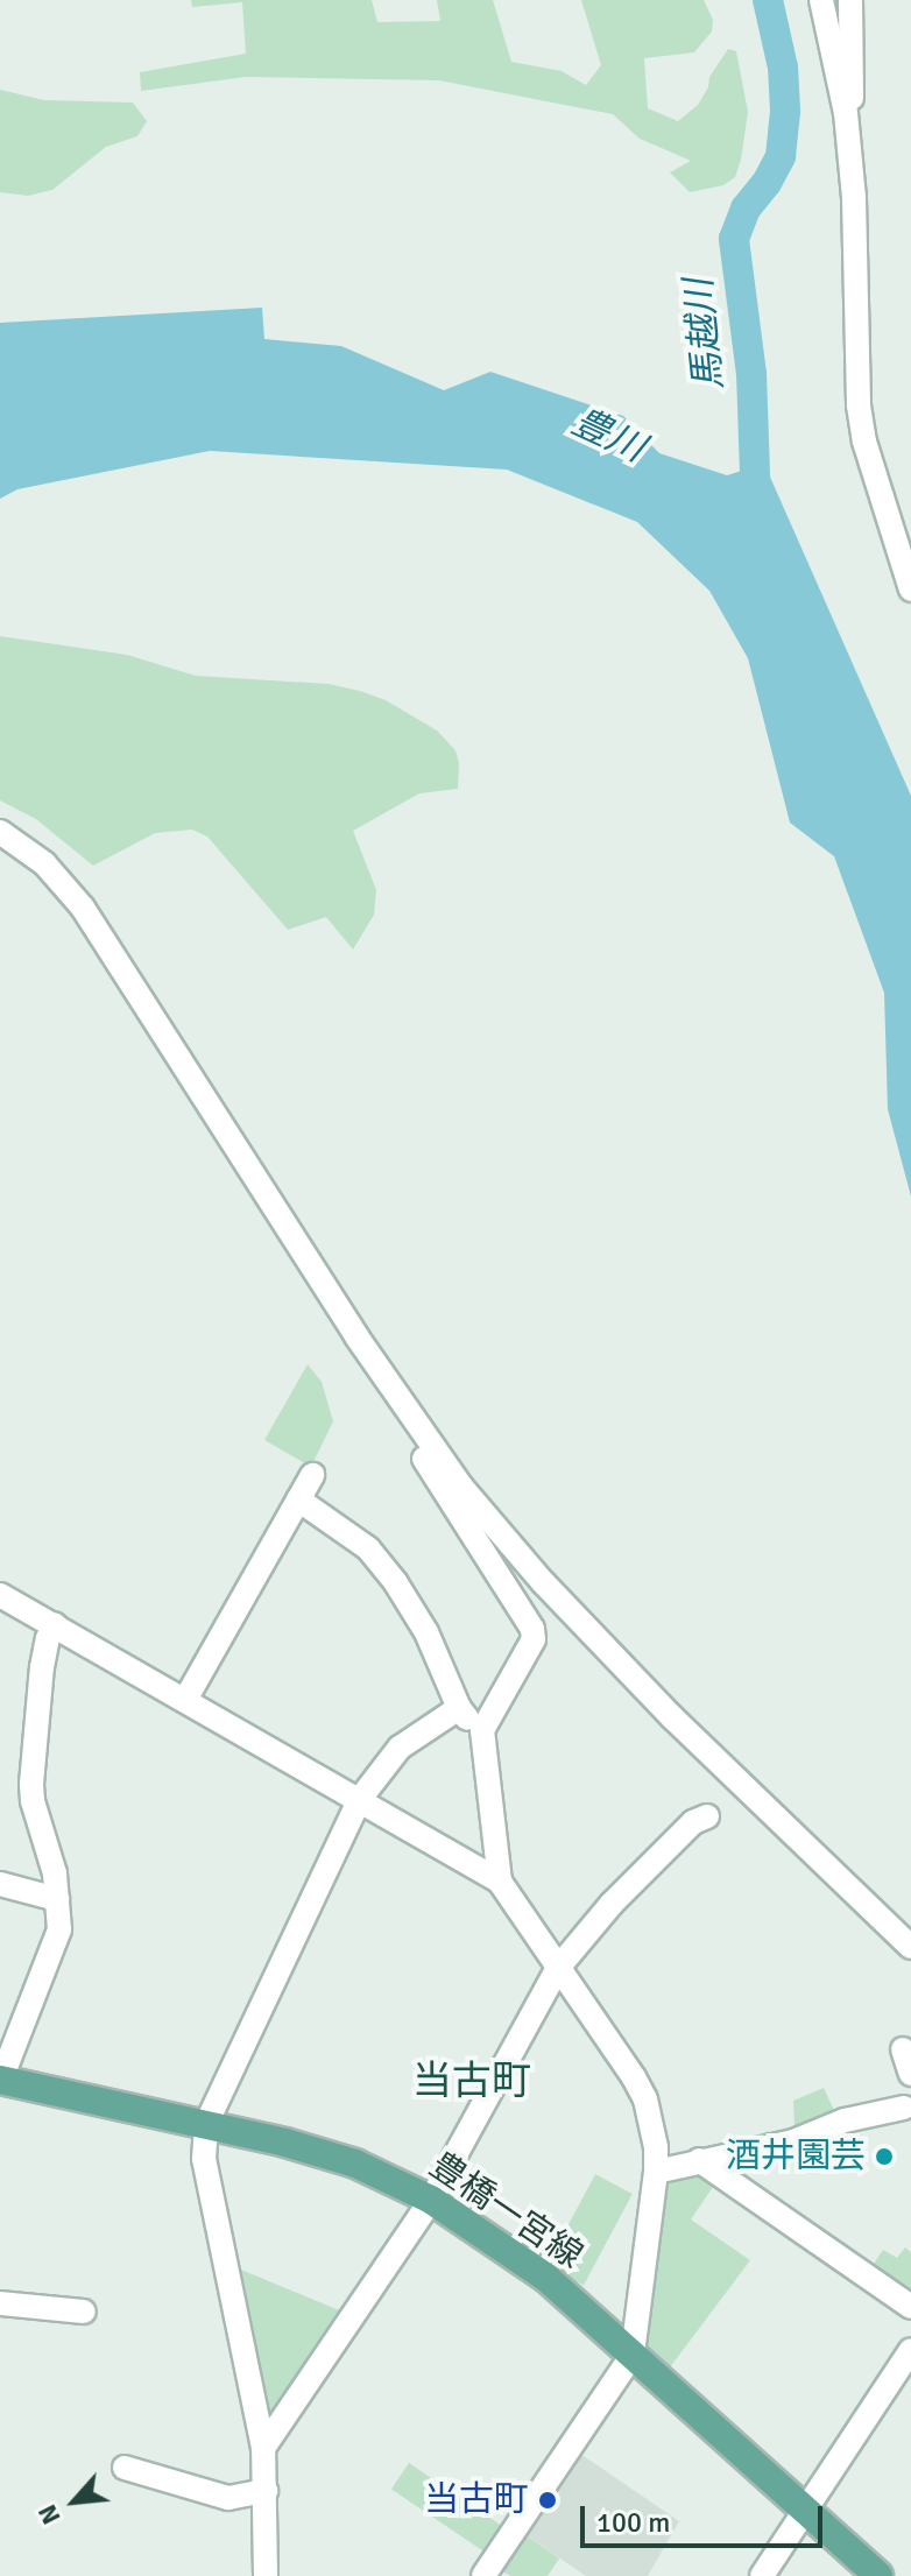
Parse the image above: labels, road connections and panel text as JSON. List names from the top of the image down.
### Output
{
  "streets": {
    "main road": ["豊橋一宮線"]
  },
  "districts": ["当古町"],
  "water": ["馬越川", "豊川"],
  "places": ["酒井園芸", "当古町"],
  "scale_bar": "100 m",
  "north": "bottom left"
}
